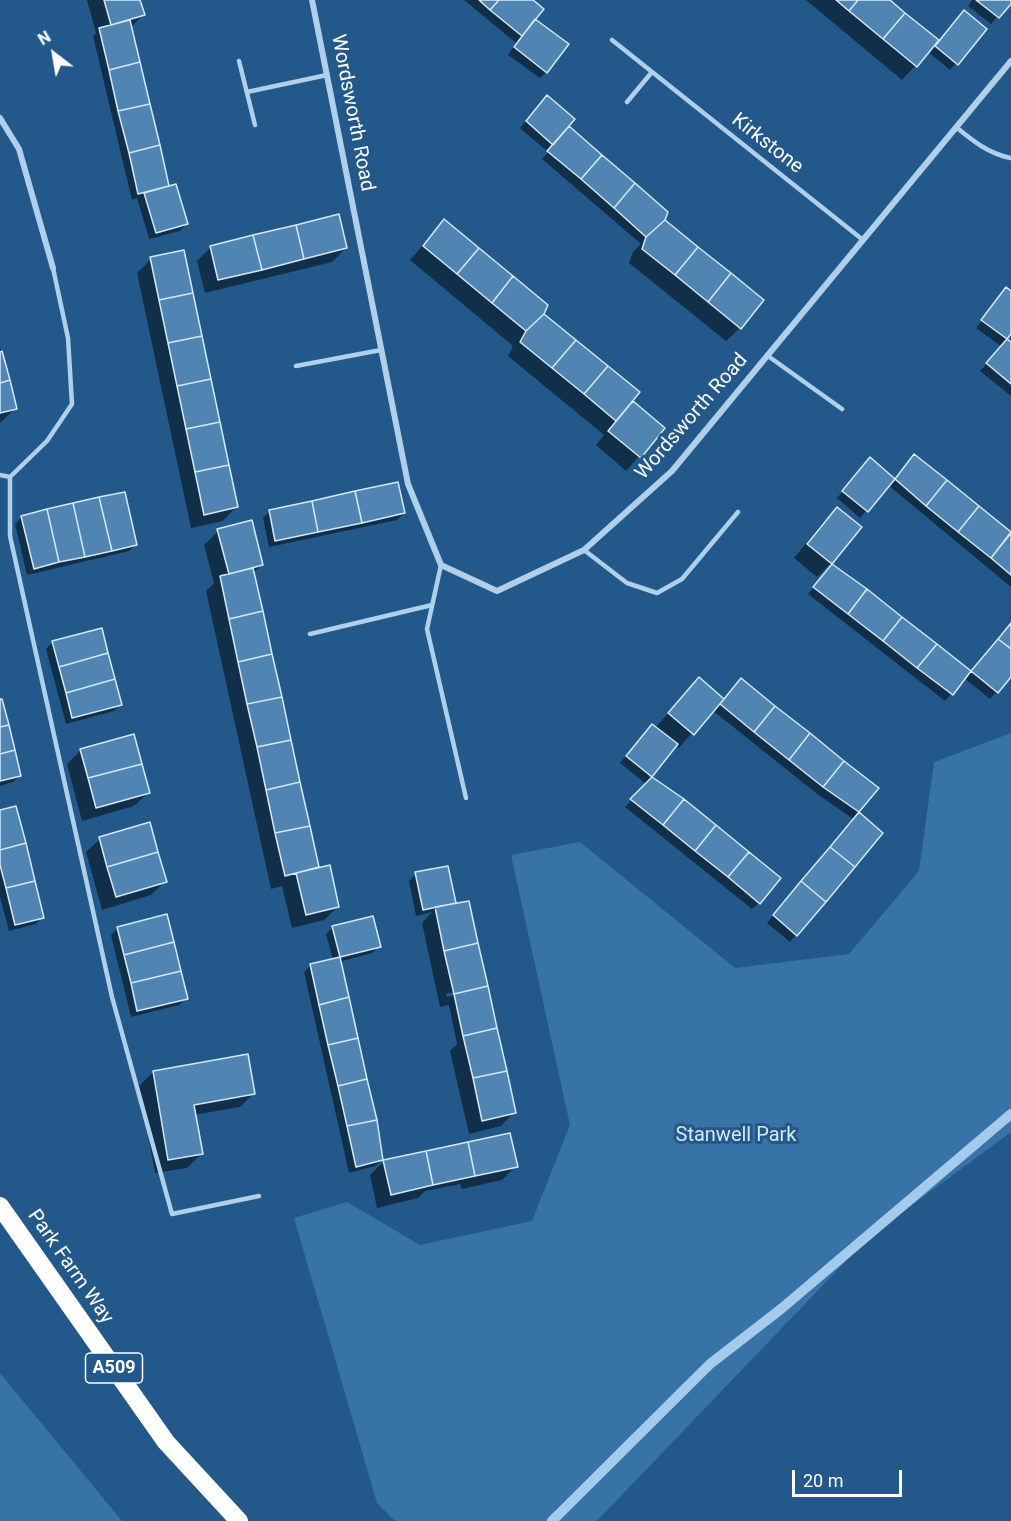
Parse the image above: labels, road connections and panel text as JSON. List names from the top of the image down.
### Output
{
  "streets": {
    "highway": ["Park Farm Way", "A509"],
    "street": ["Wordsworth Road"],
    "lane": ["Kirkstone"]
  },
  "crossings": [
    ["Wordsworth Road", "Kirkstone"]
  ],
  "parks": ["Stanwell Park"],
  "scale_bar": "20 m",
  "north": "top left"
}
